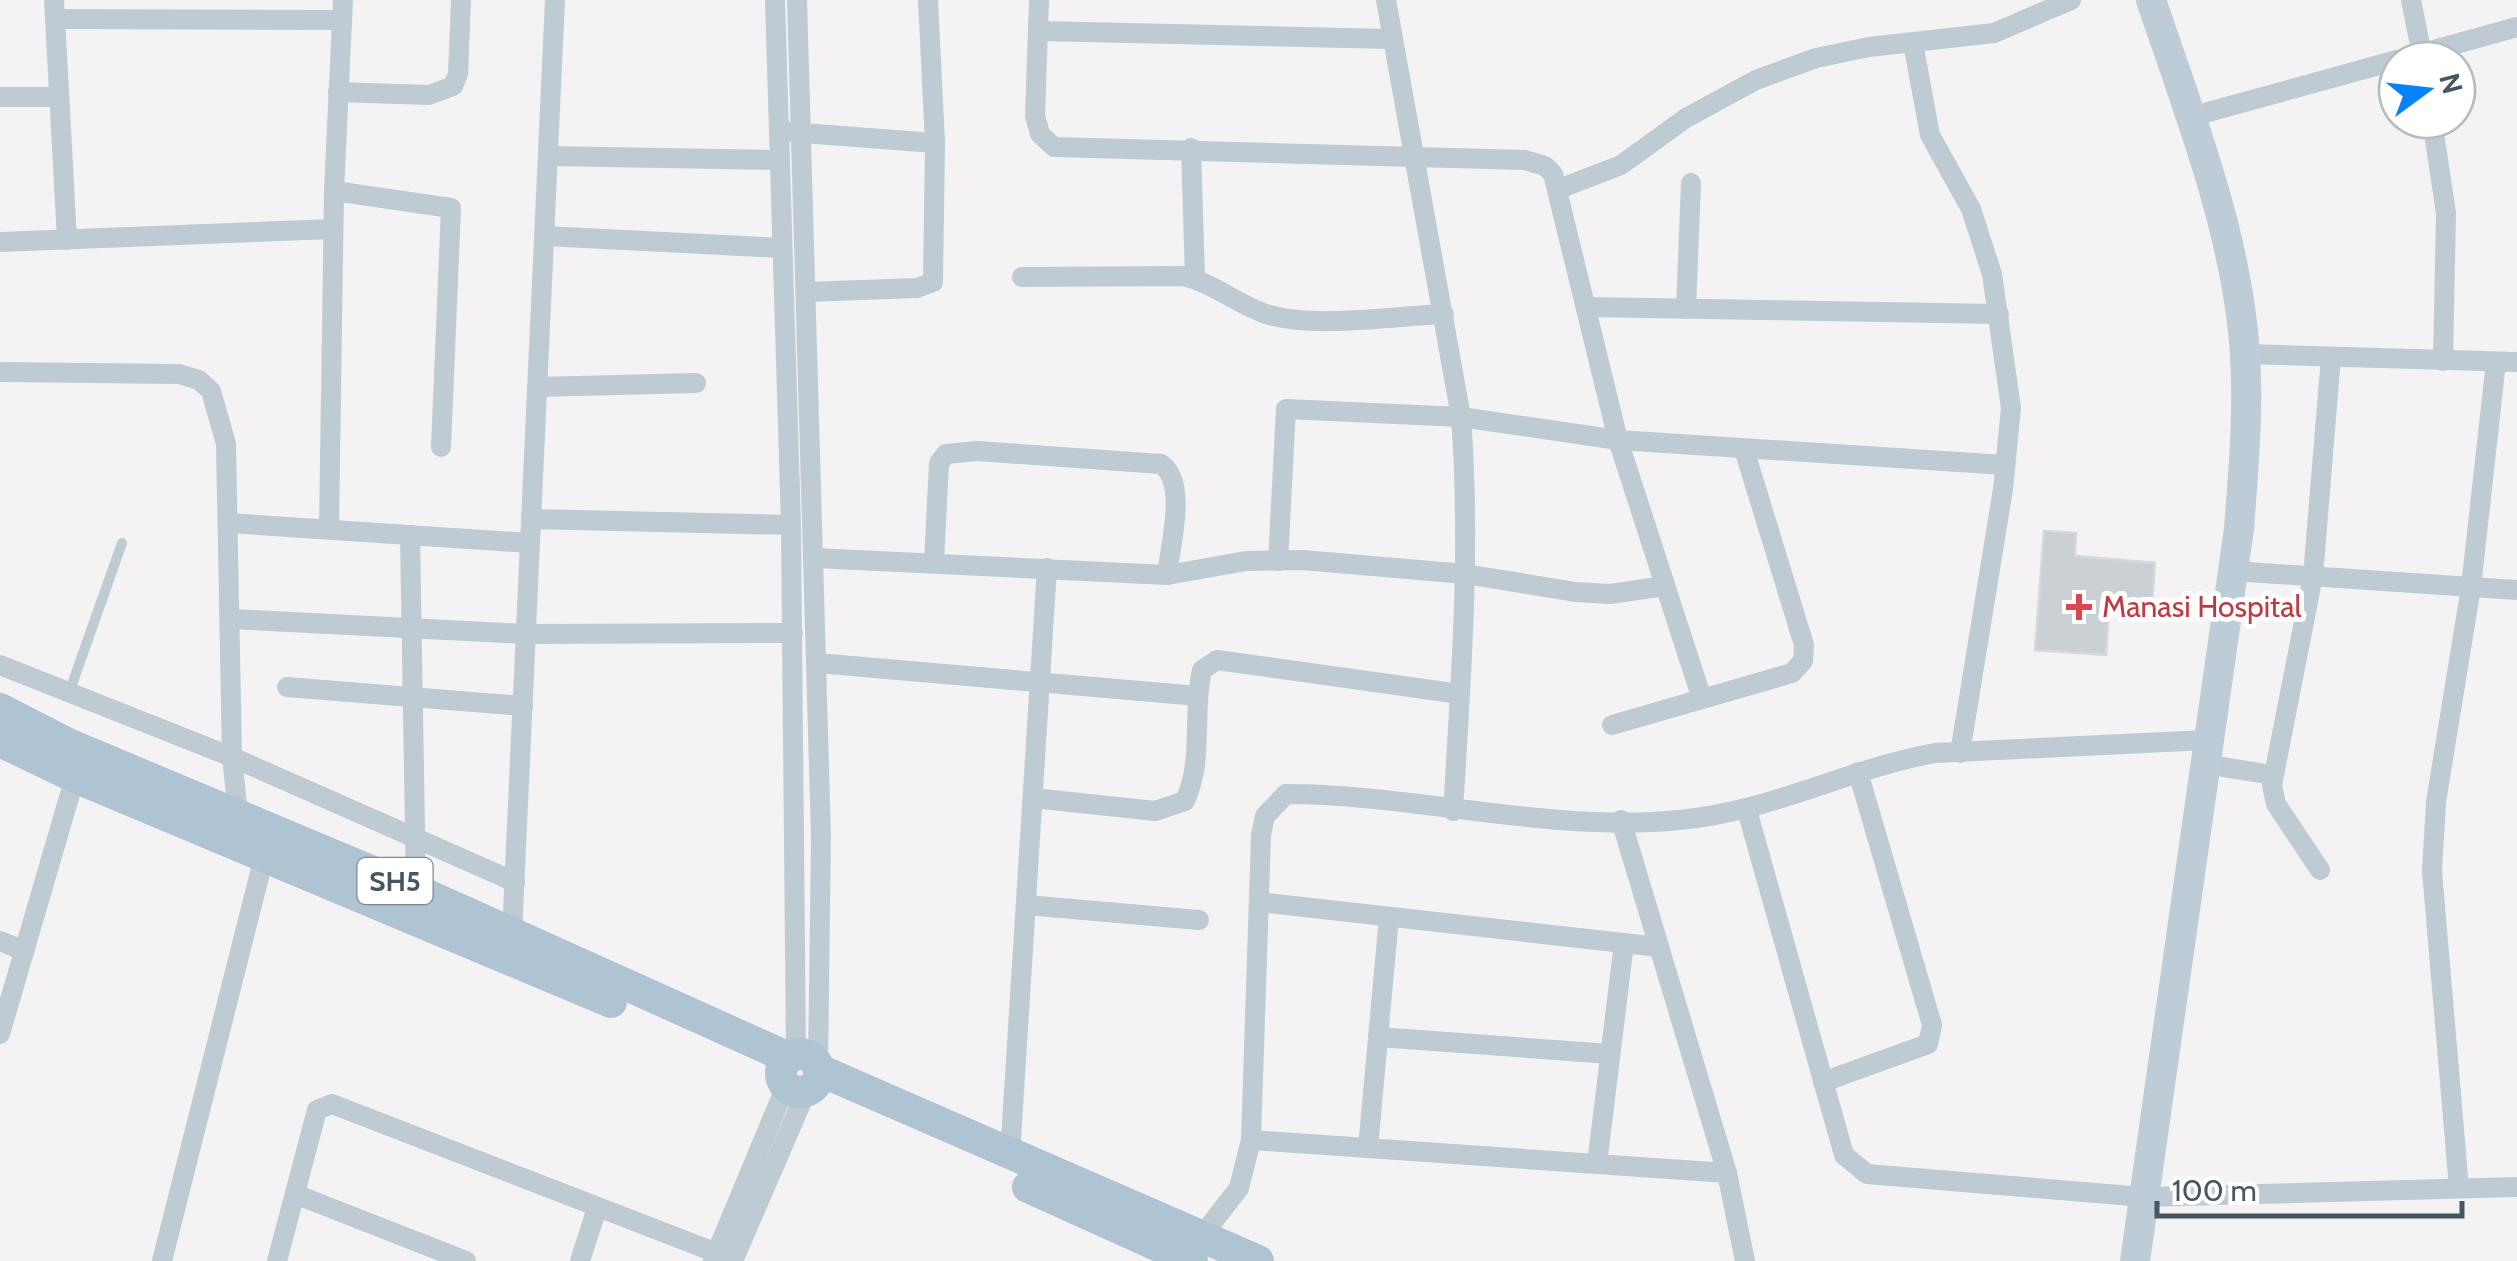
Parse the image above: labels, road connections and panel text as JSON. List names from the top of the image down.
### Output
{
  "streets": {
    "main road": ["SH5"]
  },
  "places": {
    "health": ["Manasi Hospital"]
  },
  "scale_bar": "100 m",
  "north": "right"
}
